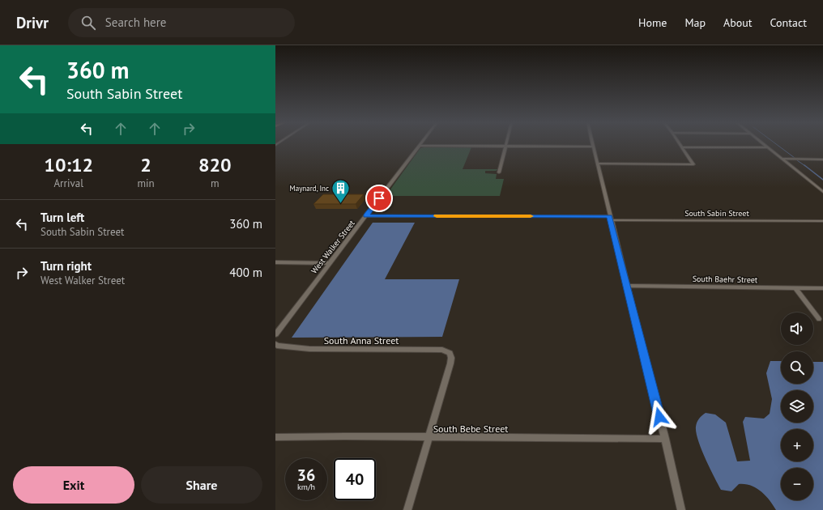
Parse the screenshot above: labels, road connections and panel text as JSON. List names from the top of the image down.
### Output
{
  "streets": {
    "street": [
      "South Sabin Street",
      "West Walker Street",
      "South Baehr Street",
      "South Anna Street",
      "South Bebe Street"
    ]
  },
  "crossings": [
    ["South Sabin Street", "West Walker Street"],
    ["South Anna Street", "South Bebe Street"]
  ],
  "places": {
    "building": ["Maynard, Inc"]
  },
  "page": {
    "header": "Drivr",
    "search": "Search here",
    "nav": [
      "Home",
      "Map",
      "About",
      "Contact"
    ],
    "turn": ["360 m", "South Sabin Street"],
    "eta": [
      "10:12",
      "Arrival",
      "2",
      "min",
      "820",
      "m"
    ],
    "list": [
      {
        "name": "Turn left",
        "note": "South Sabin Street",
        "value": "360 m"
      },
      {
        "name": "Turn right",
        "note": "West Walker Street",
        "value": "400 m"
      }
    ],
    "map_buttons": ["+", "−"],
    "speed": "36 km/h",
    "limit": "40",
    "buttons": ["Exit", "Share"]
  }
}
